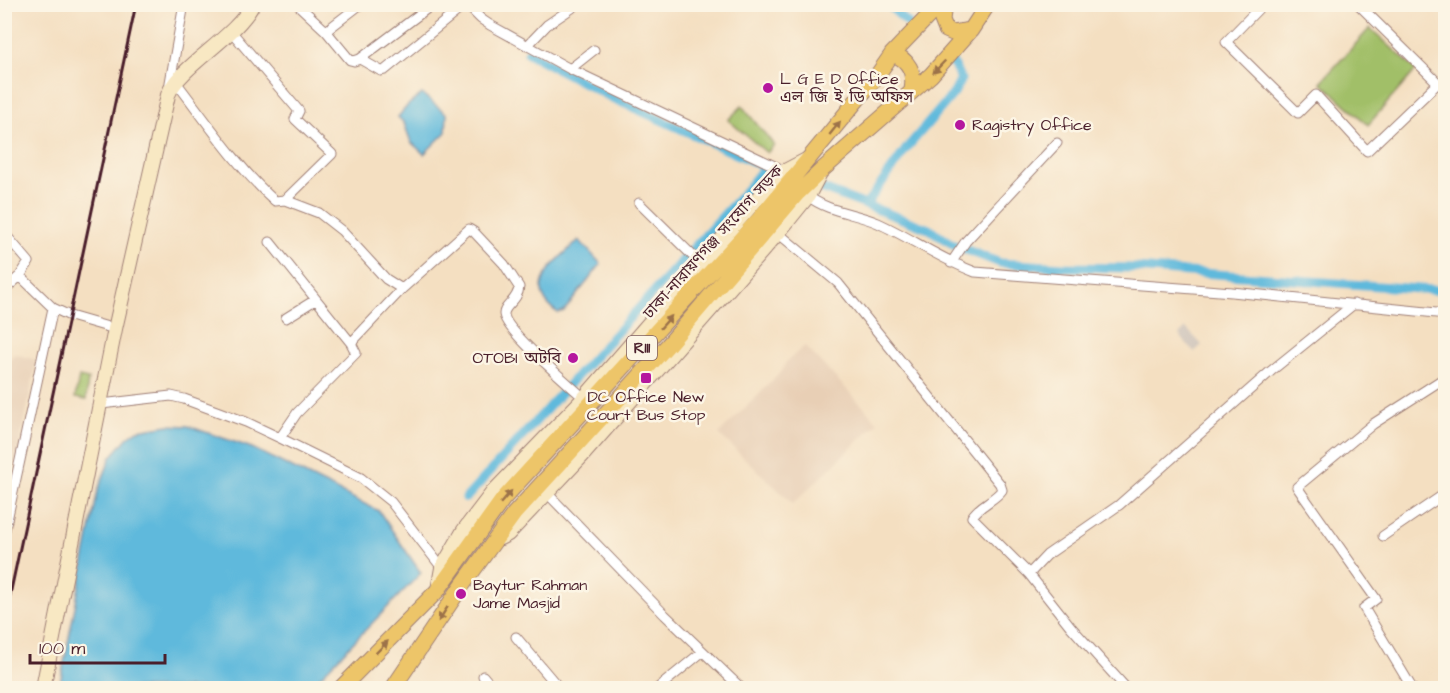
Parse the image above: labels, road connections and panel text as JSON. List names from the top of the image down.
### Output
{
  "streets": {
    "main road": ["ঢাকা-নারায়ণগঞ্জ সংযোগ সড়ক", "R111"]
  },
  "places": {
    "other": [
      "L G E D Office এল জি ই ডি অফিস",
      "Ragistry Office",
      "OTOBI অটবি",
      "Baytur Rahman Jame Masjid"
    ],
    "transit": ["DC Office New Court Bus Stop"]
  },
  "scale_bar": "100 m"
}
